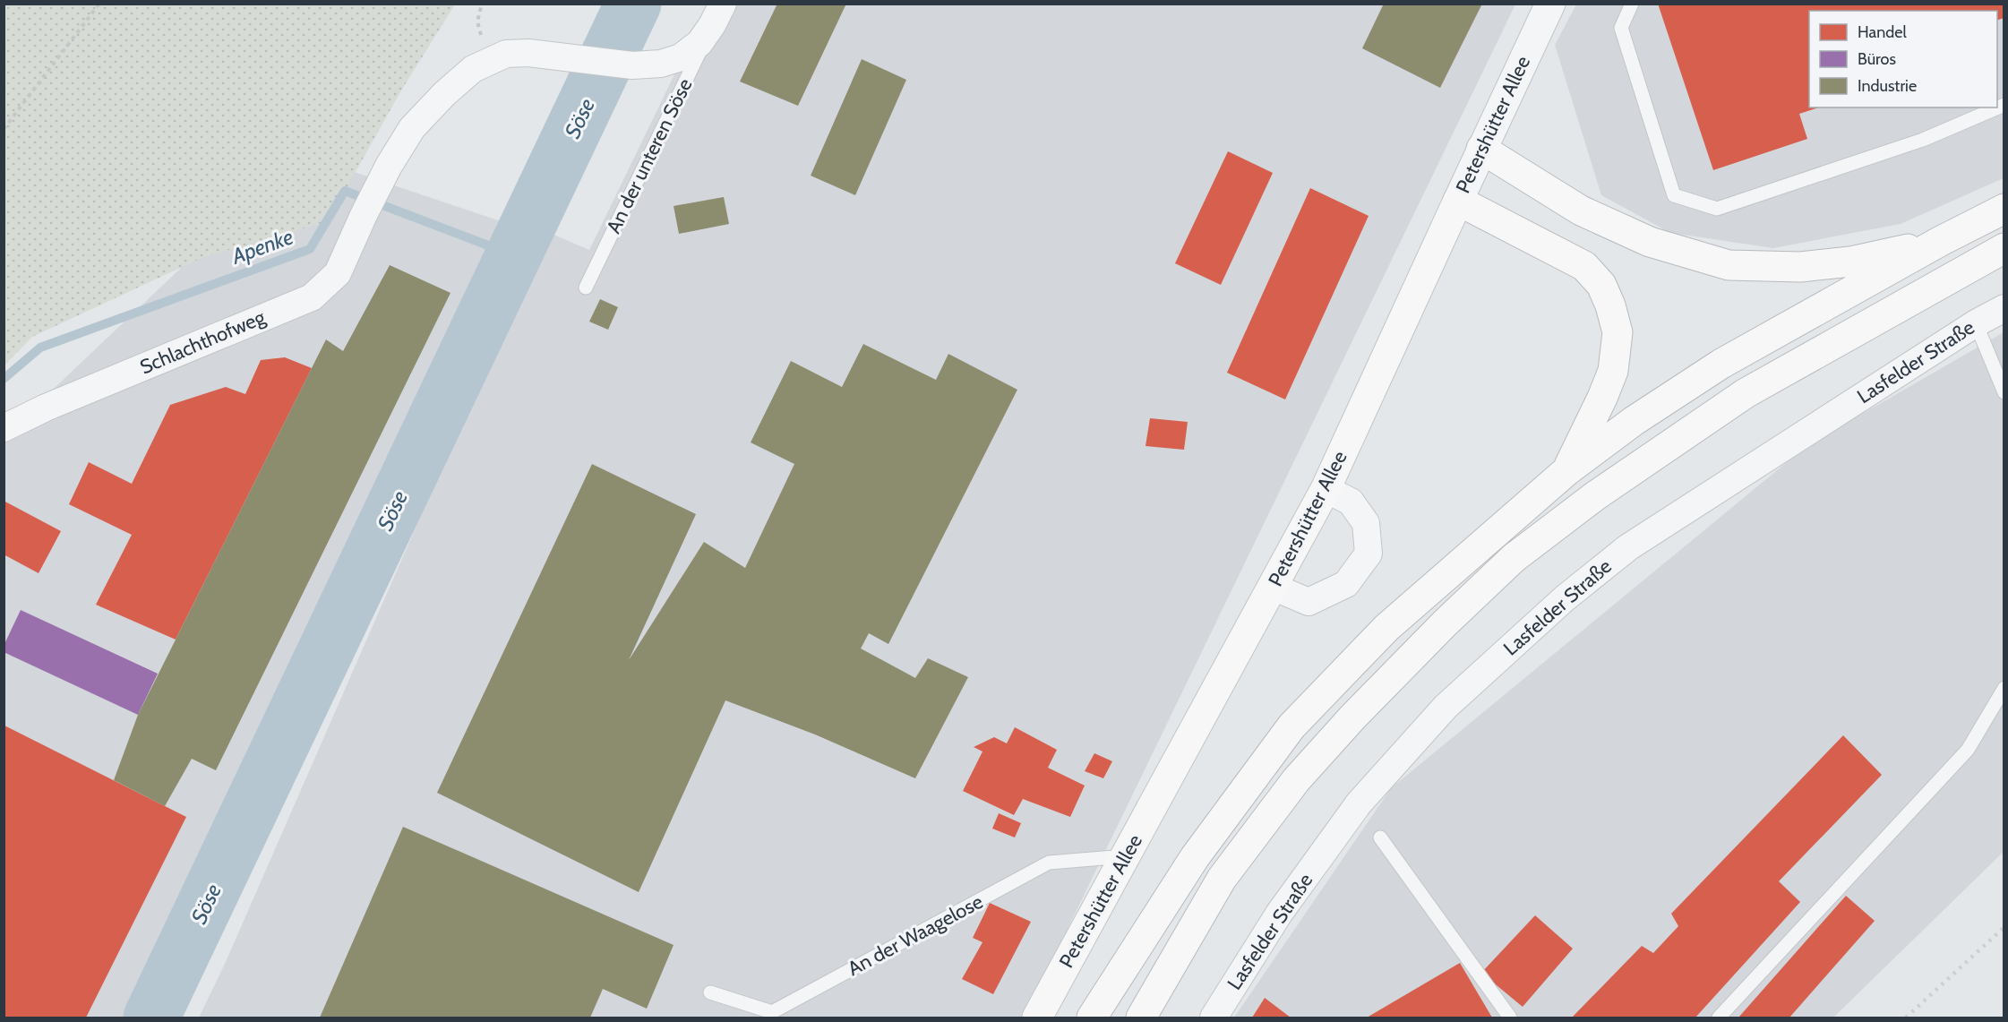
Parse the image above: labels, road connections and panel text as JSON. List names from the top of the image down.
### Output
{
  "streets": {
    "main road": ["Petershütter Allee"],
    "street": ["An der unteren Söse", "Schlachthofweg", "Lasfelder Straße"],
    "lane": ["An der Waagelose"]
  },
  "crossings": [
    ["Petershütter Allee", "An der Waagelose"],
    ["An der unteren Söse", "Schlachthofweg"]
  ],
  "water": ["Söse", "Apenke"],
  "legend": ["Handel", "Büros", "Industrie"]
}
